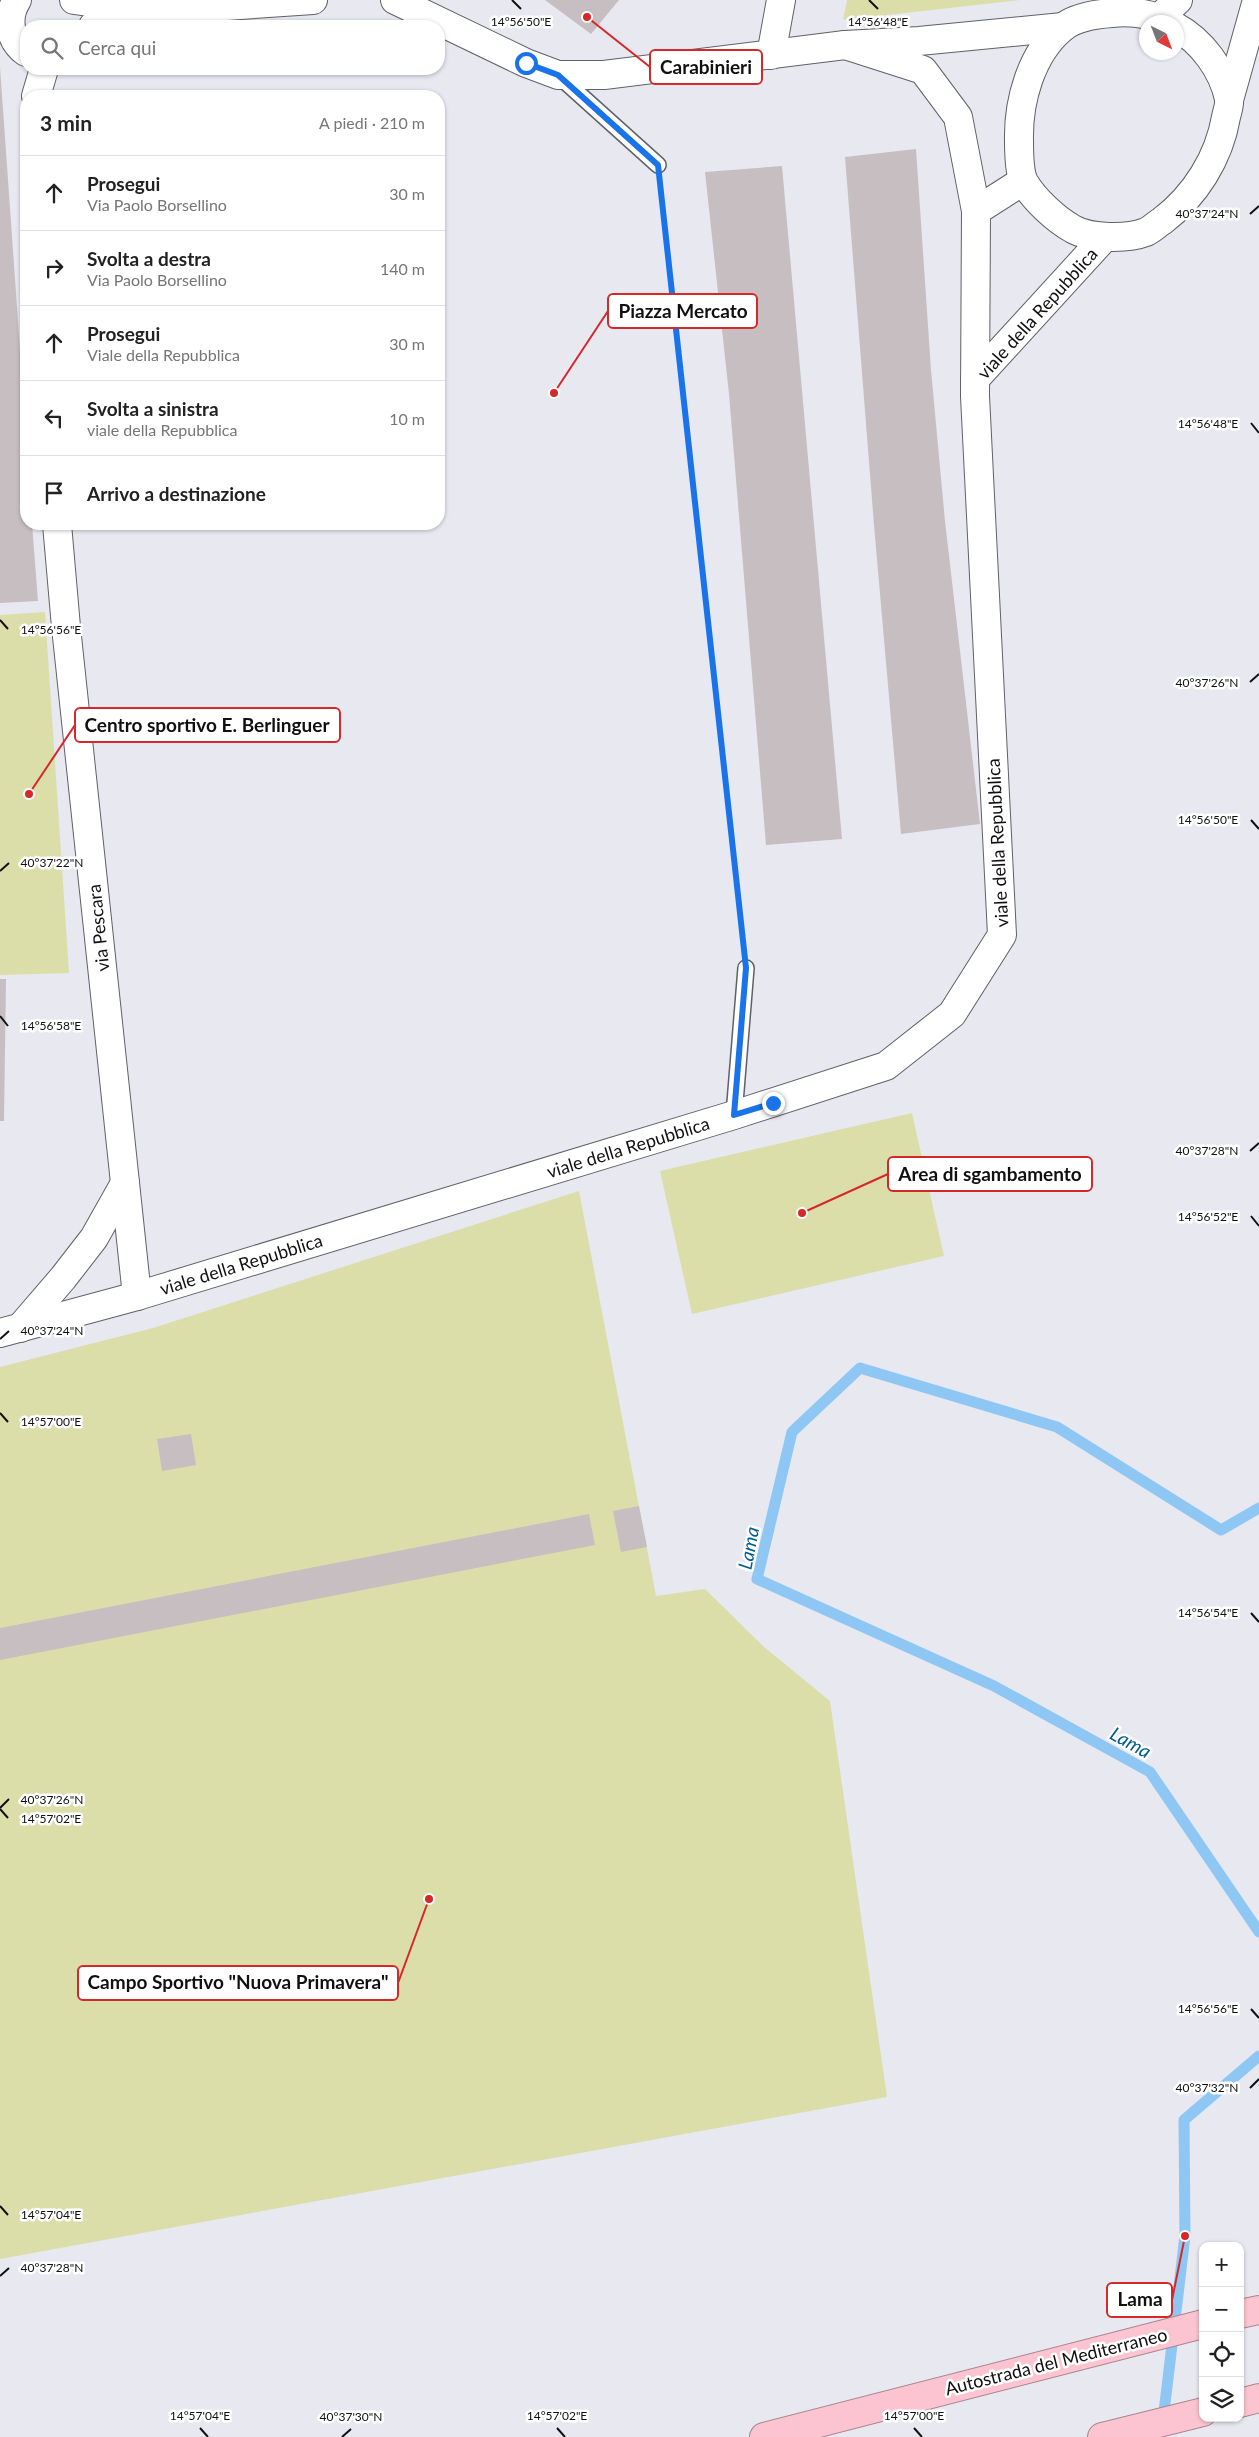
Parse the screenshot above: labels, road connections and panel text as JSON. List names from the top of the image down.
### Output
{
  "streets": {
    "highway": ["Autostrada del Mediterraneo"],
    "street": ["viale della Repubblica", "via Pescara"]
  },
  "crossings": [
    ["viale della Repubblica", "via Pescara"]
  ],
  "water": ["Lama"],
  "places": [
    "Carabinieri",
    "Piazza Mercato",
    "Centro sportivo E. Berlinguer",
    "Area di sgambamento",
    "Campo Sportivo \"Nuova Primavera\"",
    "Lama"
  ],
  "north": "bottom right",
  "page": {
    "search": "Cerca qui",
    "heading": ["3 min", "A piedi · 210 m"],
    "list": [
      ["Prosegui", "Via Paolo Borsellino", "30 m"],
      ["Svolta a destra", "Via Paolo Borsellino", "140 m"],
      ["Prosegui", "Viale della Repubblica", "30 m"],
      ["Svolta a sinistra", "viale della Repubblica", "10 m"],
      "Arrivo a destinazione"
    ],
    "map_buttons": ["+", "−"]
  },
  "coordinates": [
    "14°56'50\"E",
    "14°56'48\"E",
    "40°37'24\"N",
    "14°56'56\"E",
    "40°37'26\"N",
    "40°37'22\"N",
    "14°56'58\"E",
    "40°37'28\"N",
    "14°56'52\"E",
    "14°57'00\"E",
    "14°56'54\"E",
    "14°57'02\"E",
    "40°37'32\"N",
    "14°57'04\"E",
    "40°37'30\"N"
  ]
}
